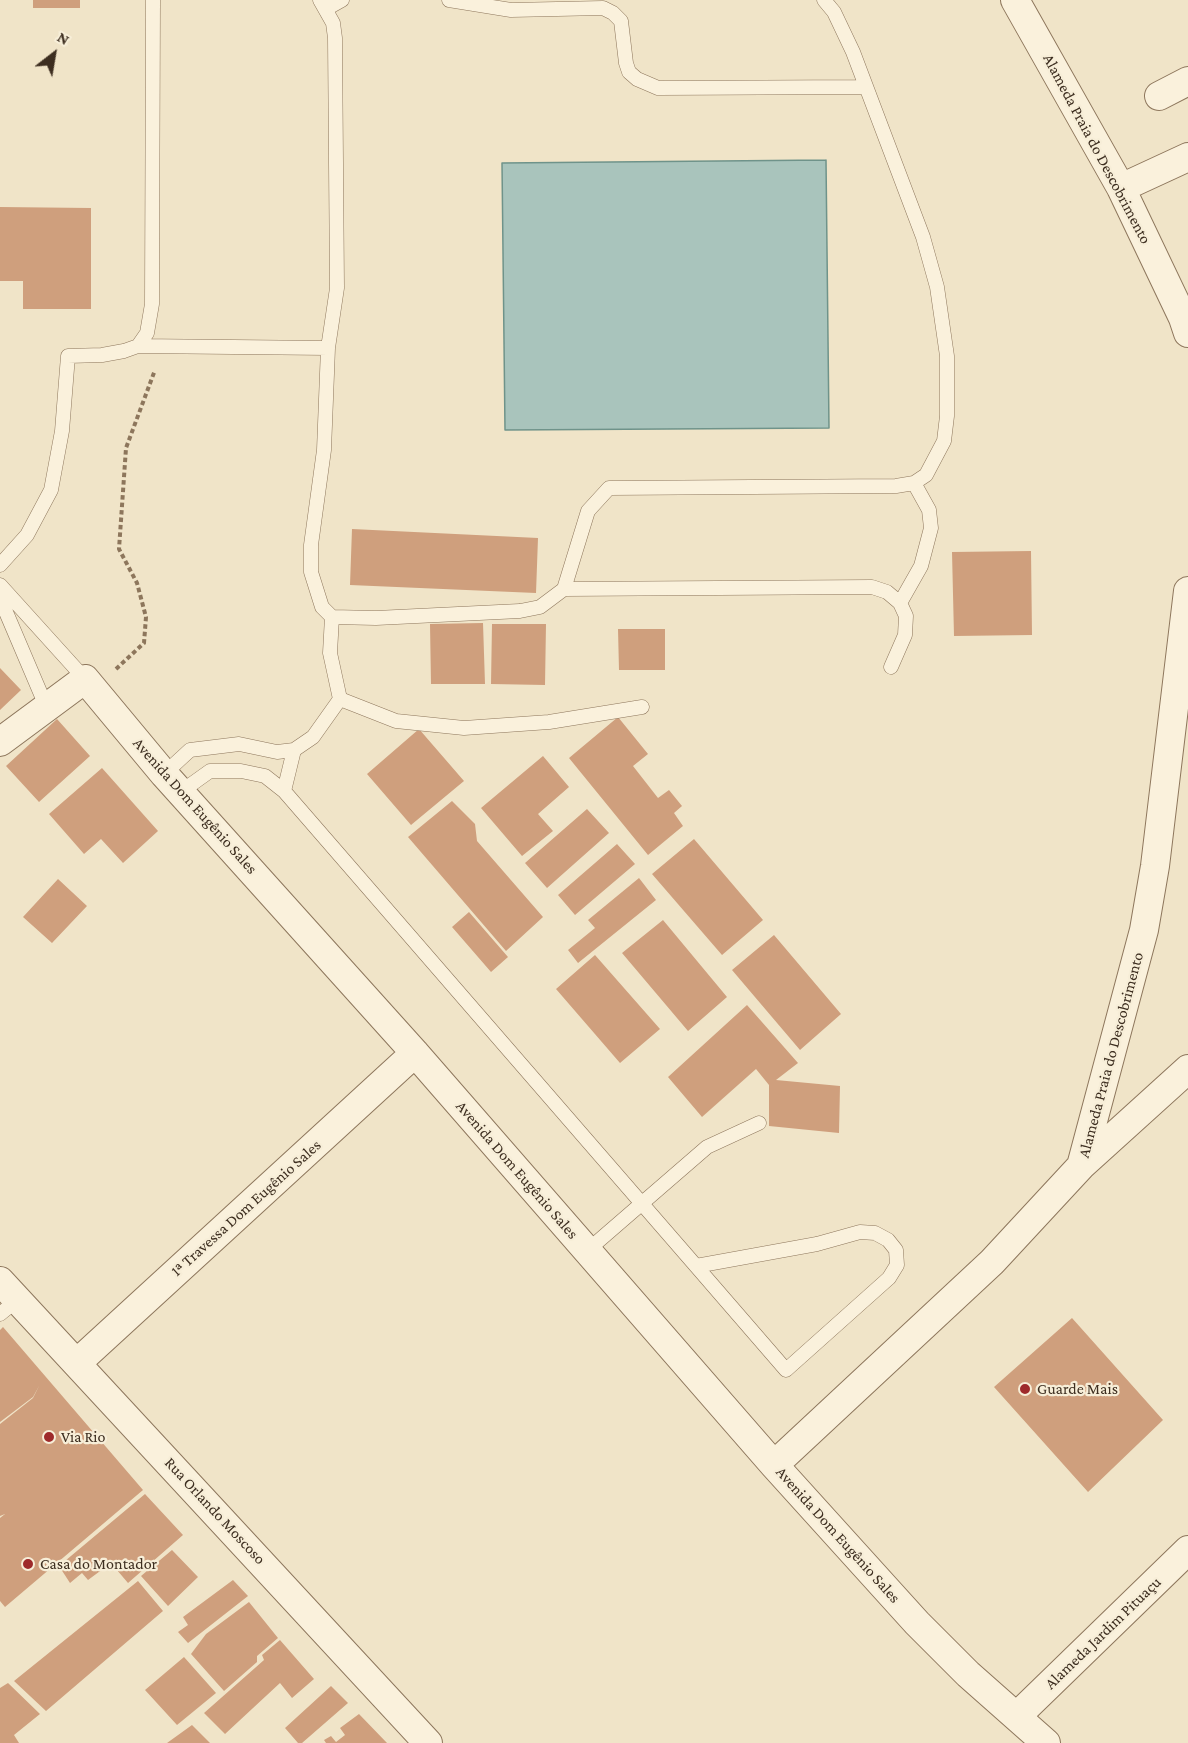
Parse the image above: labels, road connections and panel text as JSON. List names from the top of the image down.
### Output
{
  "streets": {
    "street": [
      "Alameda Praia do Descobrimento",
      "Avenida Dom Eugênio Sales",
      "1ª Travessa Dom Eugênio Sales",
      "Rua Orlando Moscoso",
      "Alameda Jardim Pituaçu"
    ]
  },
  "crossings": [
    ["Alameda Praia do Descobrimento", "Avenida Dom Eugênio Sales"],
    ["Avenida Dom Eugênio Sales", "1ª Travessa Dom Eugênio Sales"],
    ["Avenida Dom Eugênio Sales", "Alameda Jardim Pituaçu"],
    ["1ª Travessa Dom Eugênio Sales", "Rua Orlando Moscoso"]
  ],
  "places": ["Guarde Mais", "Via Rio", "Casa do Montador"],
  "north": "top right"
}
